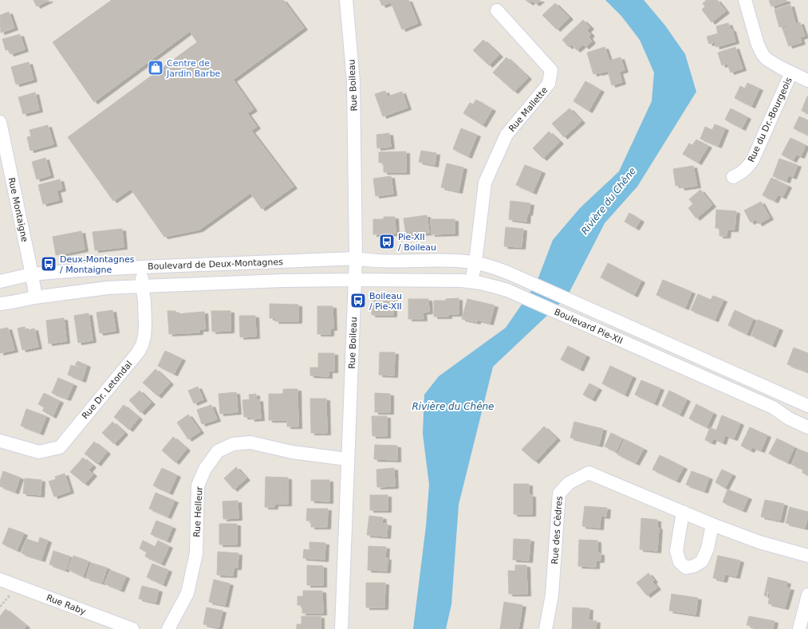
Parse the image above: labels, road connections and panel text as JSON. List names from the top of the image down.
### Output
{
  "streets": {
    "street": [
      "Rue Boileau",
      "Rue Mallette",
      "Rue du Dr.-Bourgeois",
      "Rue Montaigne",
      "Boulevard de Deux-Montagnes",
      "Boulevard Pie-XII",
      "Rue Dr. Letondal",
      "Rue Helleur",
      "Rue des Cèdres",
      "Rue Raby"
    ]
  },
  "crossings": [
    ["Rue Boileau", "Boulevard de Deux-Montagnes"],
    ["Rue Boileau", "Boulevard Pie-XII"],
    ["Rue Boileau", "Rue Helleur"],
    ["Rue Mallette", "Boulevard Pie-XII"],
    ["Rue Montaigne", "Boulevard de Deux-Montagnes"],
    ["Boulevard de Deux-Montagnes", "Boulevard Pie-XII"],
    ["Boulevard de Deux-Montagnes", "Rue Dr. Letondal"]
  ],
  "water": ["Rivière du Chêne"],
  "places": {
    "shop": ["Centre de Jardin Barbe"],
    "bus stop": ["Pie-XII / Boileau", "Deux-Montagnes / Montaigne", "Boileau / Pie-XII"]
  }
}
